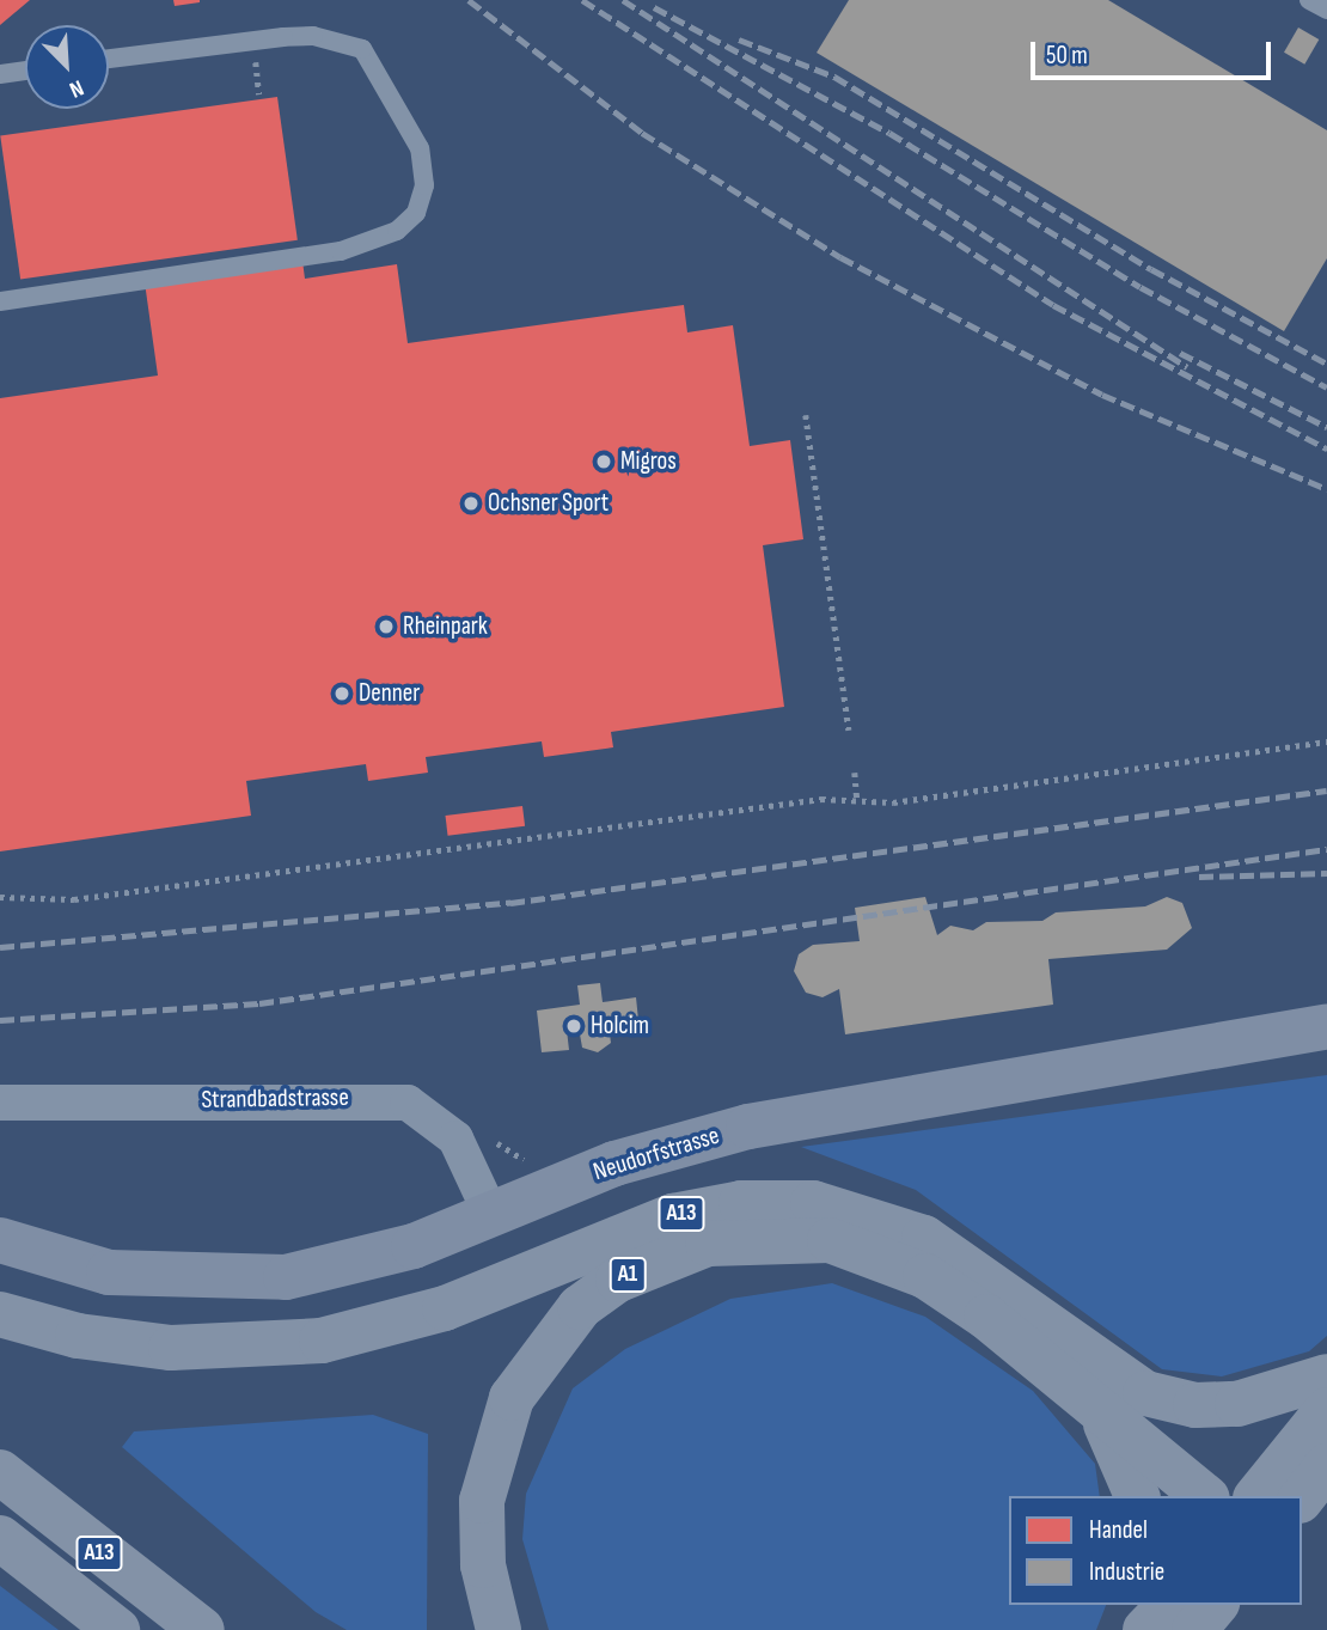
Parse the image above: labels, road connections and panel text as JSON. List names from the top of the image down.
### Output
{
  "streets": {
    "highway": ["A13", "A1"],
    "main road": ["Neudorfstrasse"],
    "street": ["Strandbadstrasse"]
  },
  "crossings": [
    ["Strandbadstrasse", "Neudorfstrasse"]
  ],
  "places": [
    "Migros",
    "Ochsner Sport",
    "Rheinpark",
    "Denner",
    "Holcim"
  ],
  "legend": ["Handel", "Industrie"],
  "scale_bar": "50 m",
  "north": "bottom right"
}
